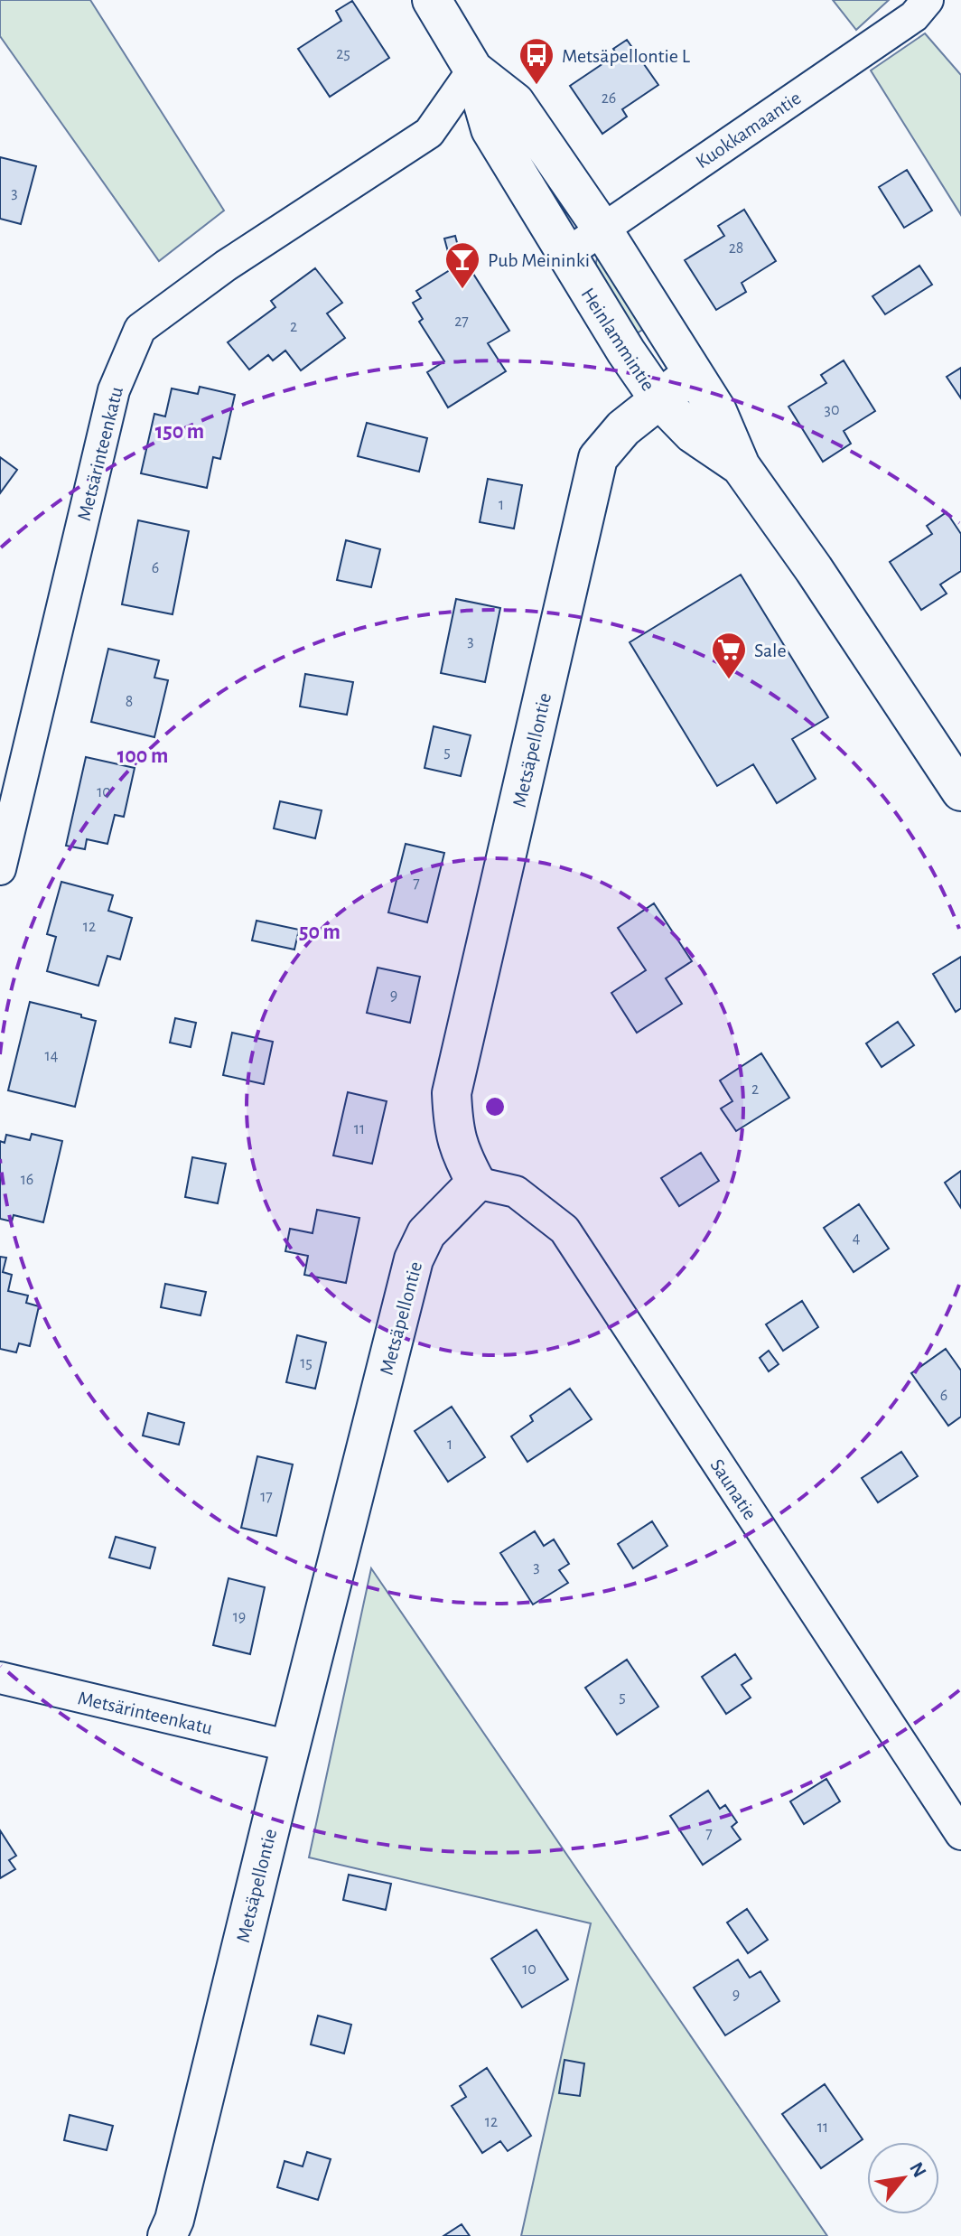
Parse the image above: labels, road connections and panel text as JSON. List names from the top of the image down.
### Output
{
  "streets": {
    "street": [
      "Kuokkamaantie",
      "Heinlammintie",
      "Metsärinteenkatu",
      "Metsäpellontie",
      "Saunatie"
    ]
  },
  "crossings": [
    ["Kuokkamaantie", "Heinlammintie"],
    ["Heinlammintie", "Metsärinteenkatu"],
    ["Heinlammintie", "Metsäpellontie"],
    ["Metsärinteenkatu", "Metsäpellontie"],
    ["Metsäpellontie", "Saunatie"]
  ],
  "places": {
    "bus stop": ["Metsäpellontie L"],
    "bar": ["Pub Meininki"],
    "supermarket": ["Sale"]
  },
  "house_numbers": [
    "25",
    "26",
    "3",
    "28",
    "27",
    "2",
    "30",
    "1",
    "6",
    "3",
    "8",
    "5",
    "10",
    "7",
    "12",
    "9",
    "14",
    "2",
    "11",
    "16",
    "4",
    "15",
    "6",
    "1",
    "17",
    "3",
    "19",
    "5",
    "7",
    "10",
    "9",
    "12",
    "11"
  ],
  "north": "top right",
  "rings": ["150 m", "100 m", "50 m"]
}
